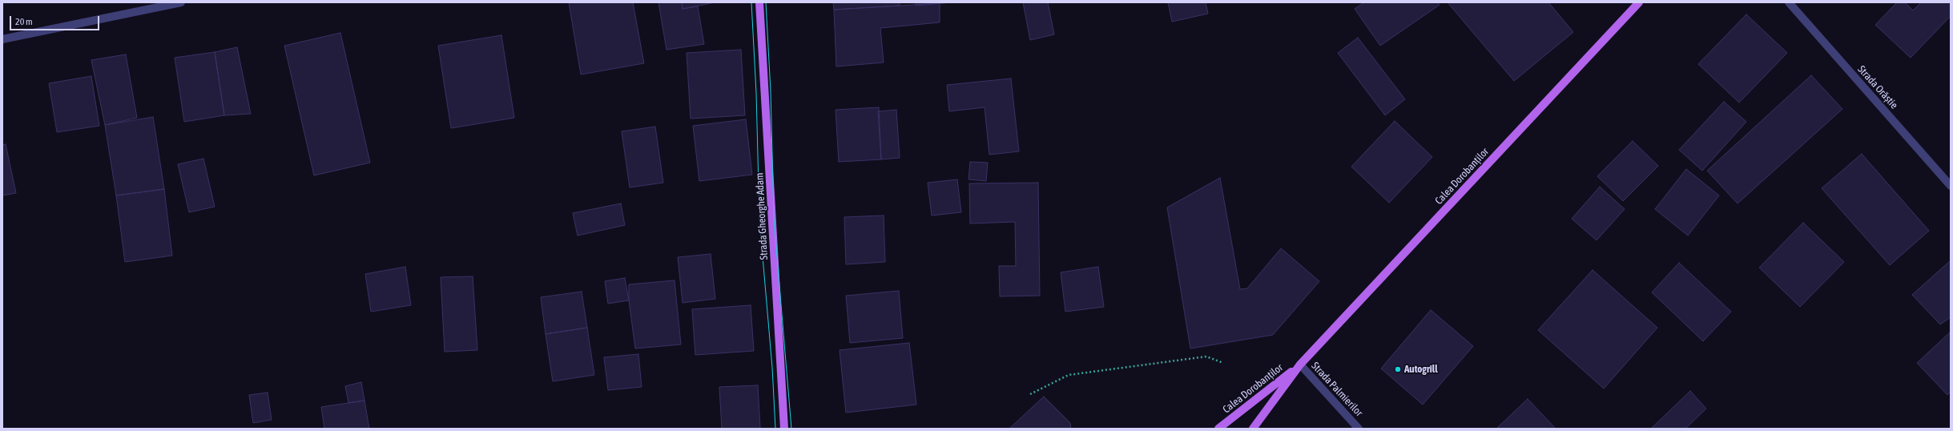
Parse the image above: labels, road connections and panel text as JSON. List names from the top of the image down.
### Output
{
  "streets": {
    "main road": ["Calea Dorobanților", "Strada Gheorghe Adam"],
    "street": ["Strada Orăștie", "Strada Palmierilor"]
  },
  "crossings": [
    ["Calea Dorobanților", "Strada Palmierilor"]
  ],
  "places": ["Autogrill"],
  "scale_bar": "20 m"
}
